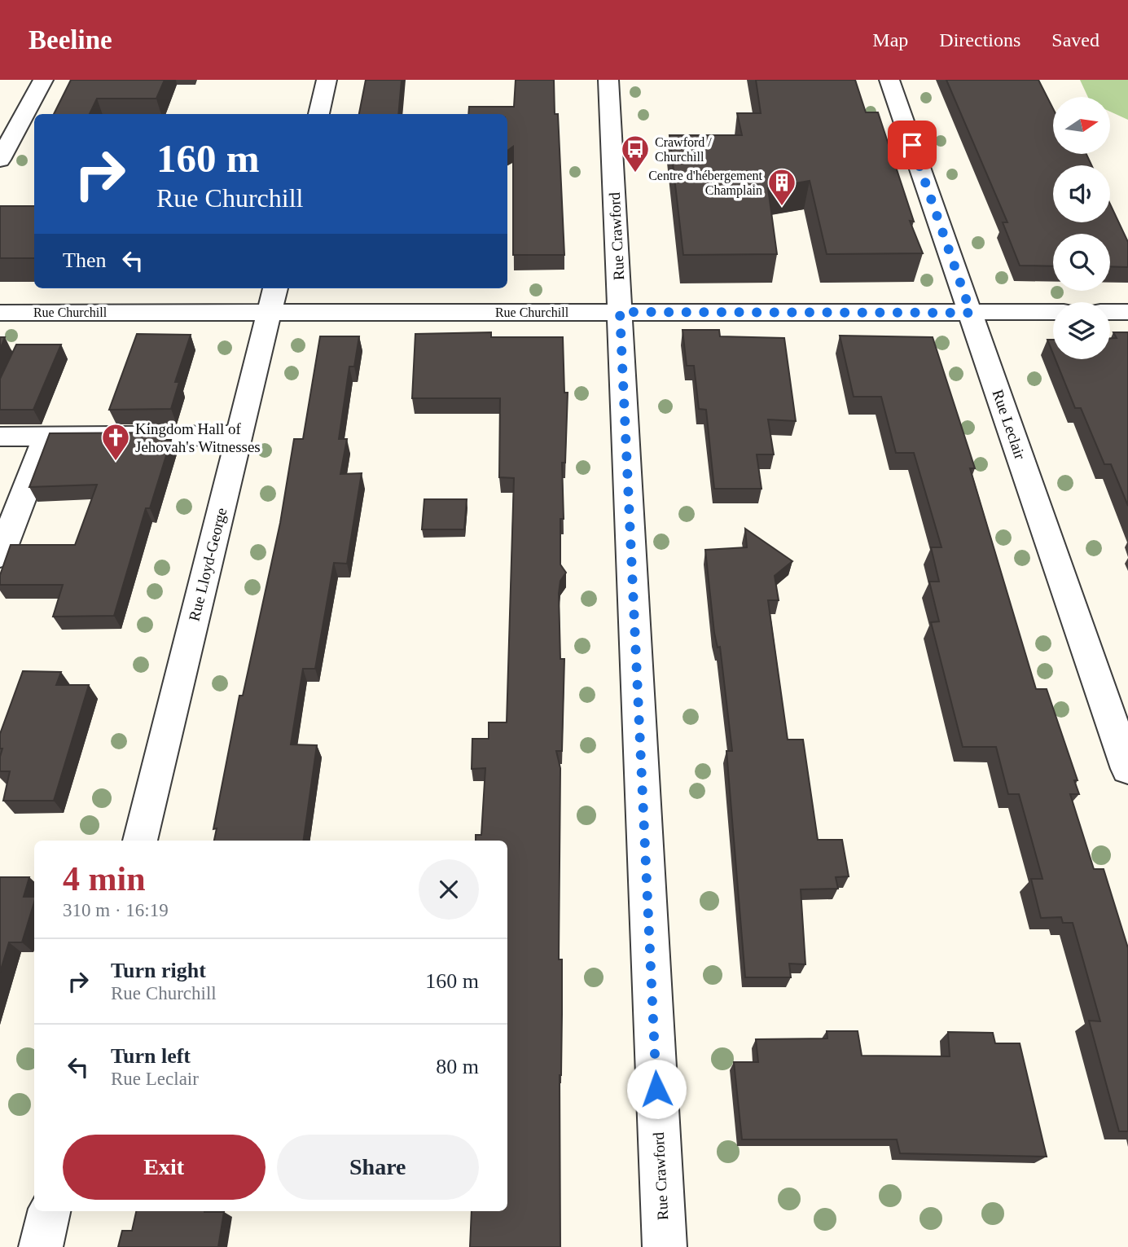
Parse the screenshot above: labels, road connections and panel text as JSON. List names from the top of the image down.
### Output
{
  "streets": {
    "street": [
      "Rue Crawford",
      "Rue Churchill",
      "Rue Leclair",
      "Rue Lloyd-George"
    ]
  },
  "crossings": [
    ["Rue Crawford", "Rue Churchill"],
    ["Rue Churchill", "Rue Leclair"],
    ["Rue Churchill", "Rue Lloyd-George"]
  ],
  "places": {
    "bus stop": ["Crawford / Churchill"],
    "building": ["Centre d'hébergement Champlain"],
    "church": ["Kingdom Hall of Jehovah's Witnesses"]
  },
  "north": "right",
  "page": {
    "header": "Beeline",
    "nav": ["Map", "Directions", "Saved"],
    "turn": ["160 m", "Rue Churchill"],
    "then": "Then",
    "heading": ["4 min", "310 m · 16:19"],
    "list": [
      {
        "name": "Turn right",
        "note": "Rue Churchill",
        "value": "160 m"
      },
      {
        "name": "Turn left",
        "note": "Rue Leclair",
        "value": "80 m"
      }
    ],
    "buttons": ["Exit", "Share"]
  }
}
